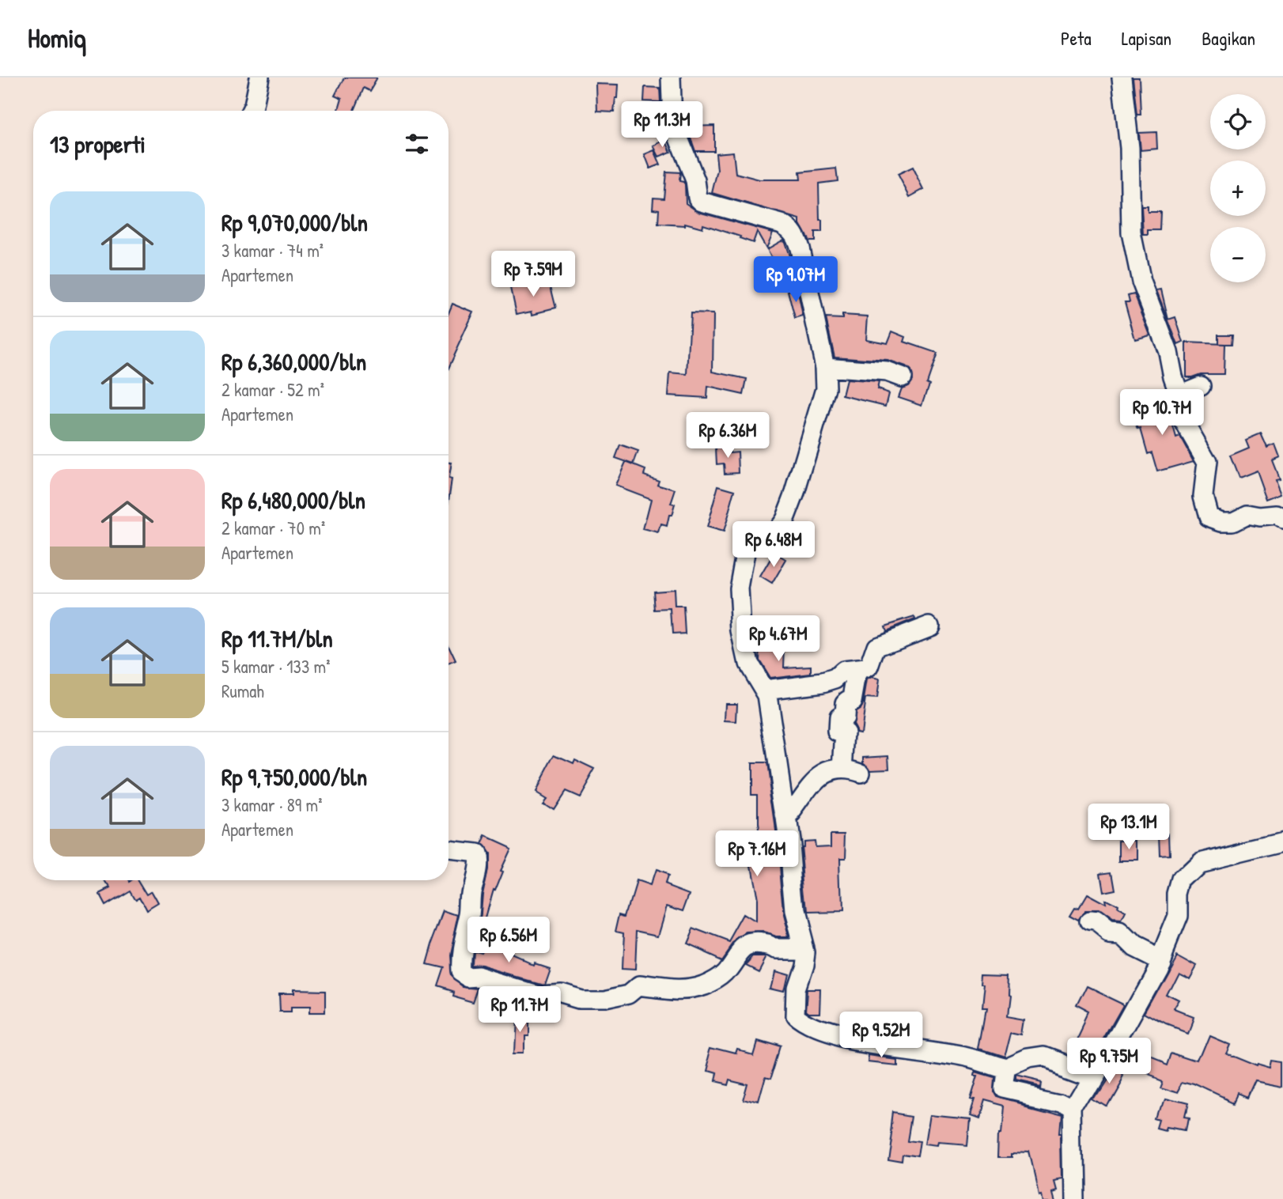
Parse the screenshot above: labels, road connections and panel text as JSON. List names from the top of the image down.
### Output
{
  "page": {
    "header": "Homiq",
    "nav": ["Peta", "Lapisan", "Bagikan"],
    "map_buttons": ["+", "−"],
    "price": [
      "Rp 11.3M",
      "Rp 7.59M",
      "Rp 9.07M",
      "Rp 10.7M",
      "Rp 6.36M",
      "Rp 6.48M",
      "Rp 4.67M",
      "Rp 13.1M",
      "Rp 7.16M",
      "Rp 6.56M",
      "Rp 11.7M",
      "Rp 9.52M",
      "Rp 9.75M"
    ],
    "heading": "13 properti",
    "list": [
      {
        "name": "Rp 9,070,000/bln",
        "note": "3 kamar · 74 m² · Apartemen"
      },
      {
        "name": "Rp 6,360,000/bln",
        "note": "2 kamar · 52 m² · Apartemen"
      },
      {
        "name": "Rp 6,480,000/bln",
        "note": "2 kamar · 70 m² · Apartemen"
      },
      {
        "name": "Rp 11.7M/bln",
        "note": "5 kamar · 133 m² · Rumah"
      },
      {
        "name": "Rp 9,750,000/bln",
        "note": "3 kamar · 89 m² · Apartemen"
      }
    ]
  }
}
